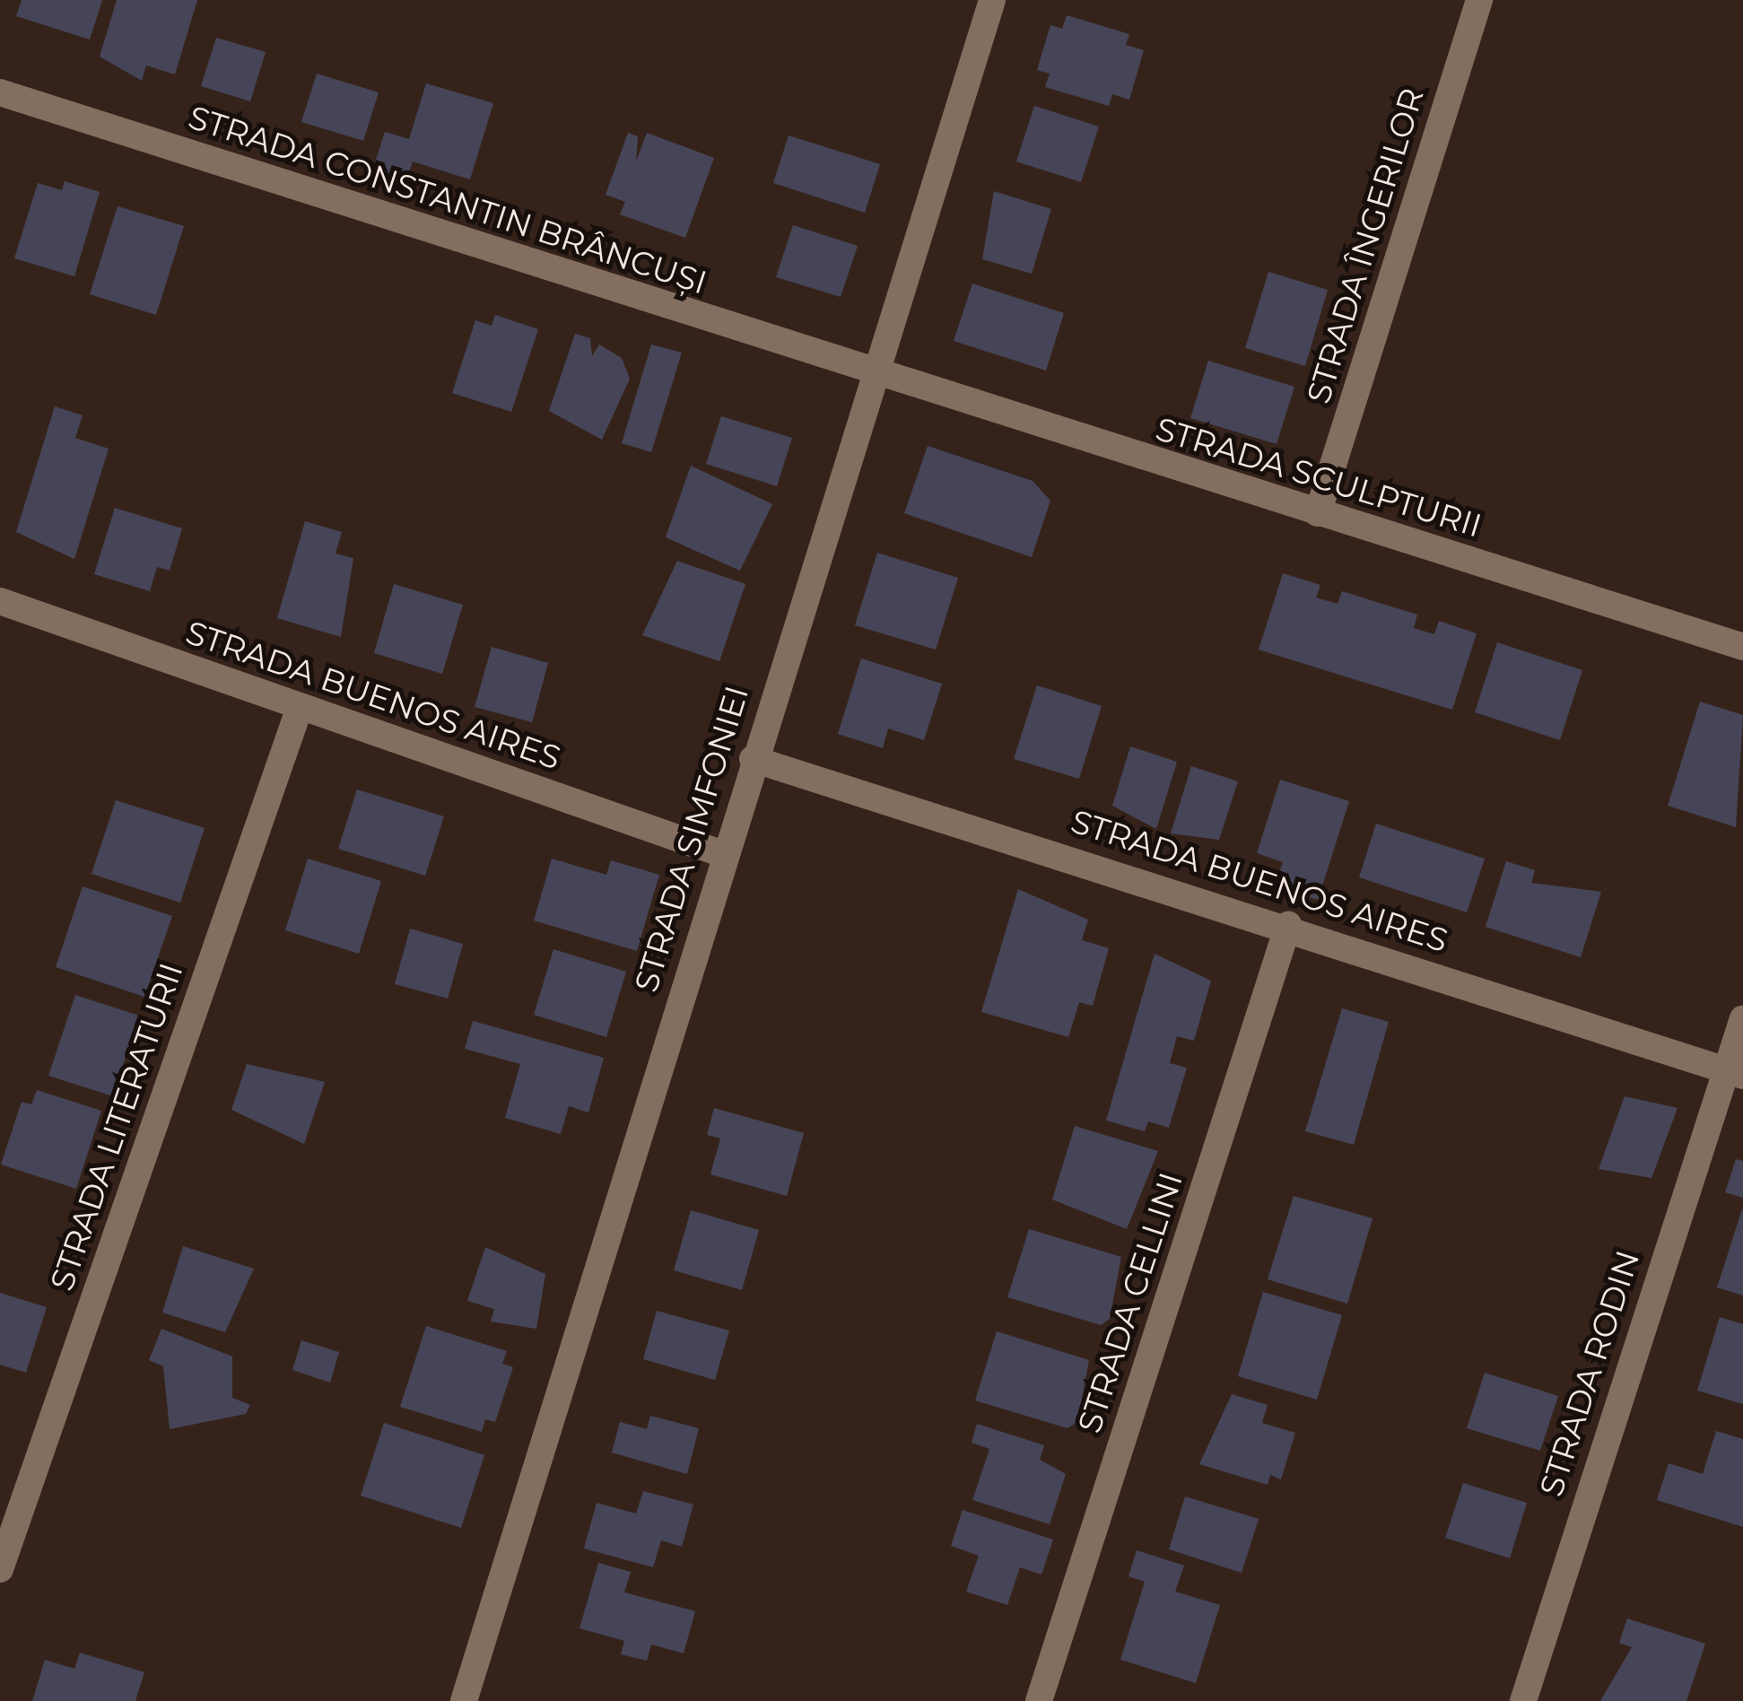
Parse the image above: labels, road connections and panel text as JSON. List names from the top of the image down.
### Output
{
  "streets": {
    "street": [
      "STRADA CONSTANTIN BRÂNCUȘI",
      "STRADA ÎNGERILOR",
      "STRADA SCULPTURII",
      "STRADA BUENOS AIRES",
      "STRADA SIMFONIEI",
      "STRADA LITERATURII",
      "STRADA CELLINI",
      "STRADA RODIN"
    ]
  },
  "crossings": [
    ["STRADA CONSTANTIN BRÂNCUȘI", "STRADA SCULPTURII"],
    ["STRADA CONSTANTIN BRÂNCUȘI", "STRADA SIMFONIEI"],
    ["STRADA ÎNGERILOR", "STRADA SCULPTURII"],
    ["STRADA SCULPTURII", "STRADA SIMFONIEI"],
    ["STRADA BUENOS AIRES", "STRADA SIMFONIEI"],
    ["STRADA BUENOS AIRES", "STRADA LITERATURII"],
    ["STRADA BUENOS AIRES", "STRADA CELLINI"],
    ["STRADA BUENOS AIRES", "STRADA RODIN"]
  ]
}
